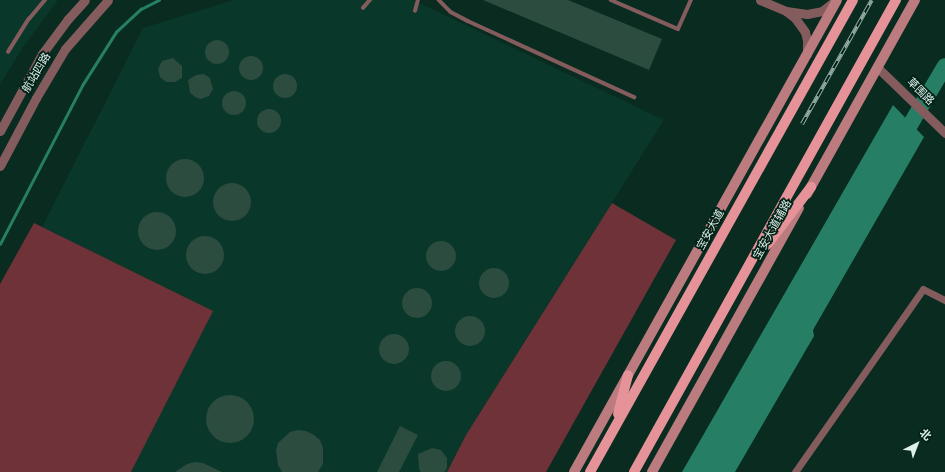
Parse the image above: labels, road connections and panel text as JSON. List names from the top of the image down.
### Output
{
  "streets": {
    "main road": ["宝安大道", "宝安大道辅路"],
    "street": ["航站四路", "草围路"]
  },
  "crossings": [
    ["草围路", "宝安大道辅路"]
  ],
  "north": "top right"
}
